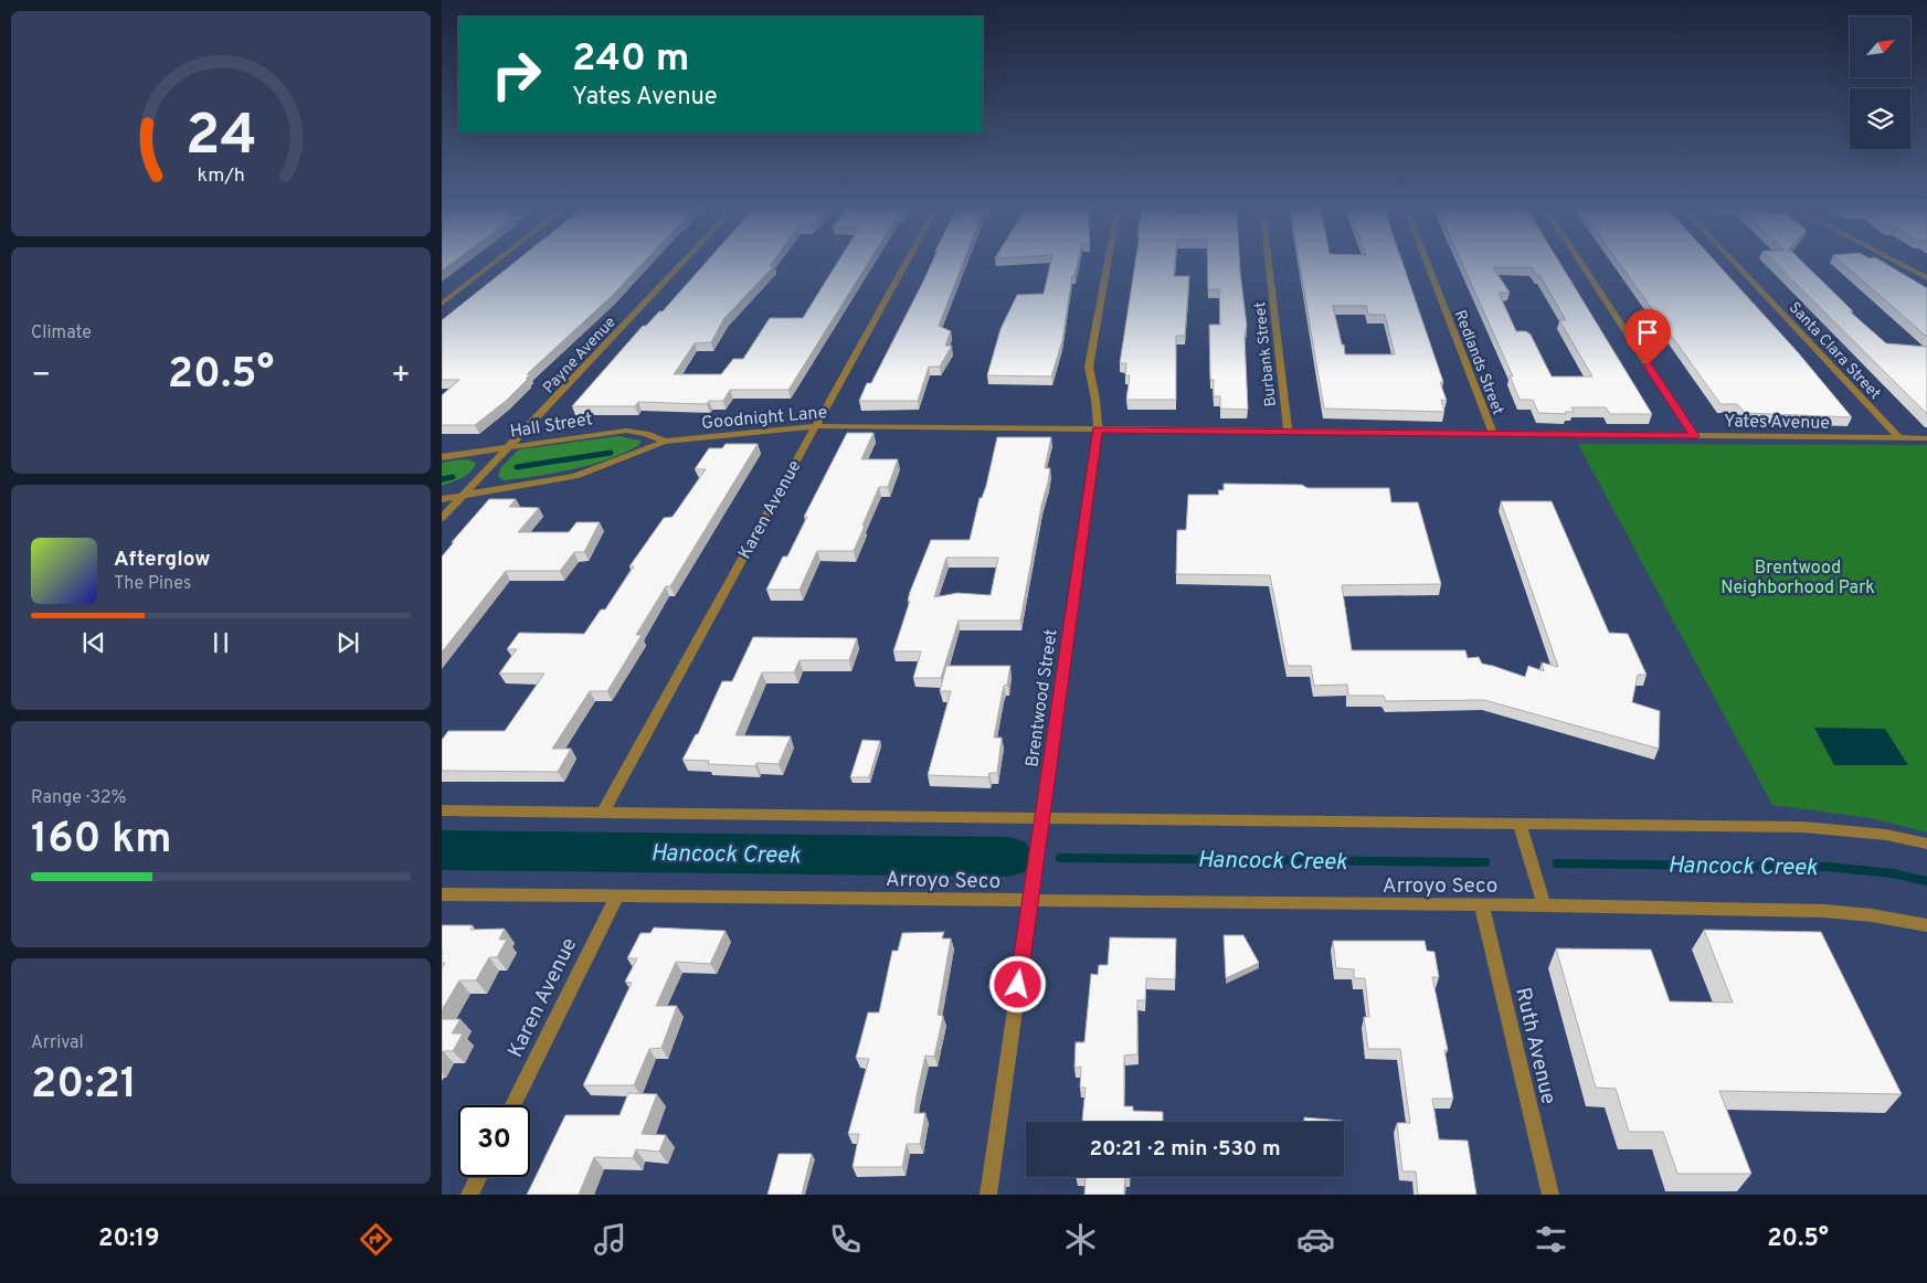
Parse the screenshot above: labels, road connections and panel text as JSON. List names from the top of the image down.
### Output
{
  "streets": {
    "street": [
      "Santa Clara Street",
      "Payne Avenue",
      "Burbank Street",
      "Redlands Street",
      "Goodnight Lane",
      "Yates Avenue",
      "Hall Street",
      "Karen Avenue",
      "Brentwood Street",
      "Arroyo Seco",
      "Ruth Avenue"
    ]
  },
  "crossings": [
    ["Santa Clara Street", "Yates Avenue"],
    ["Payne Avenue", "Goodnight Lane"],
    ["Payne Avenue", "Hall Street"],
    ["Burbank Street", "Yates Avenue"],
    ["Redlands Street", "Yates Avenue"],
    ["Goodnight Lane", "Yates Avenue"],
    ["Goodnight Lane", "Hall Street"],
    ["Goodnight Lane", "Karen Avenue"],
    ["Goodnight Lane", "Brentwood Street"],
    ["Yates Avenue", "Brentwood Street"],
    ["Karen Avenue", "Arroyo Seco"],
    ["Brentwood Street", "Arroyo Seco"],
    ["Arroyo Seco", "Ruth Avenue"]
  ],
  "water": ["Hancock Creek"],
  "parks": ["Brentwood Neighborhood Park"],
  "north": "top right",
  "page": {
    "turn": ["240 m", "Yates Avenue"],
    "tile": [
      "Climate",
      ["Range · 32%", "160 km"],
      ["Arrival", "20:21"]
    ],
    "heat": ["−", "20.5°", "+"],
    "song": ["Afterglow", "The Pines"],
    "limit": "30",
    "trip": "20:21 · 2 min · 530 m",
    "tabs": ["20:19", "20.5°"],
    "gauge": ["24", "km/h"]
  }
}
